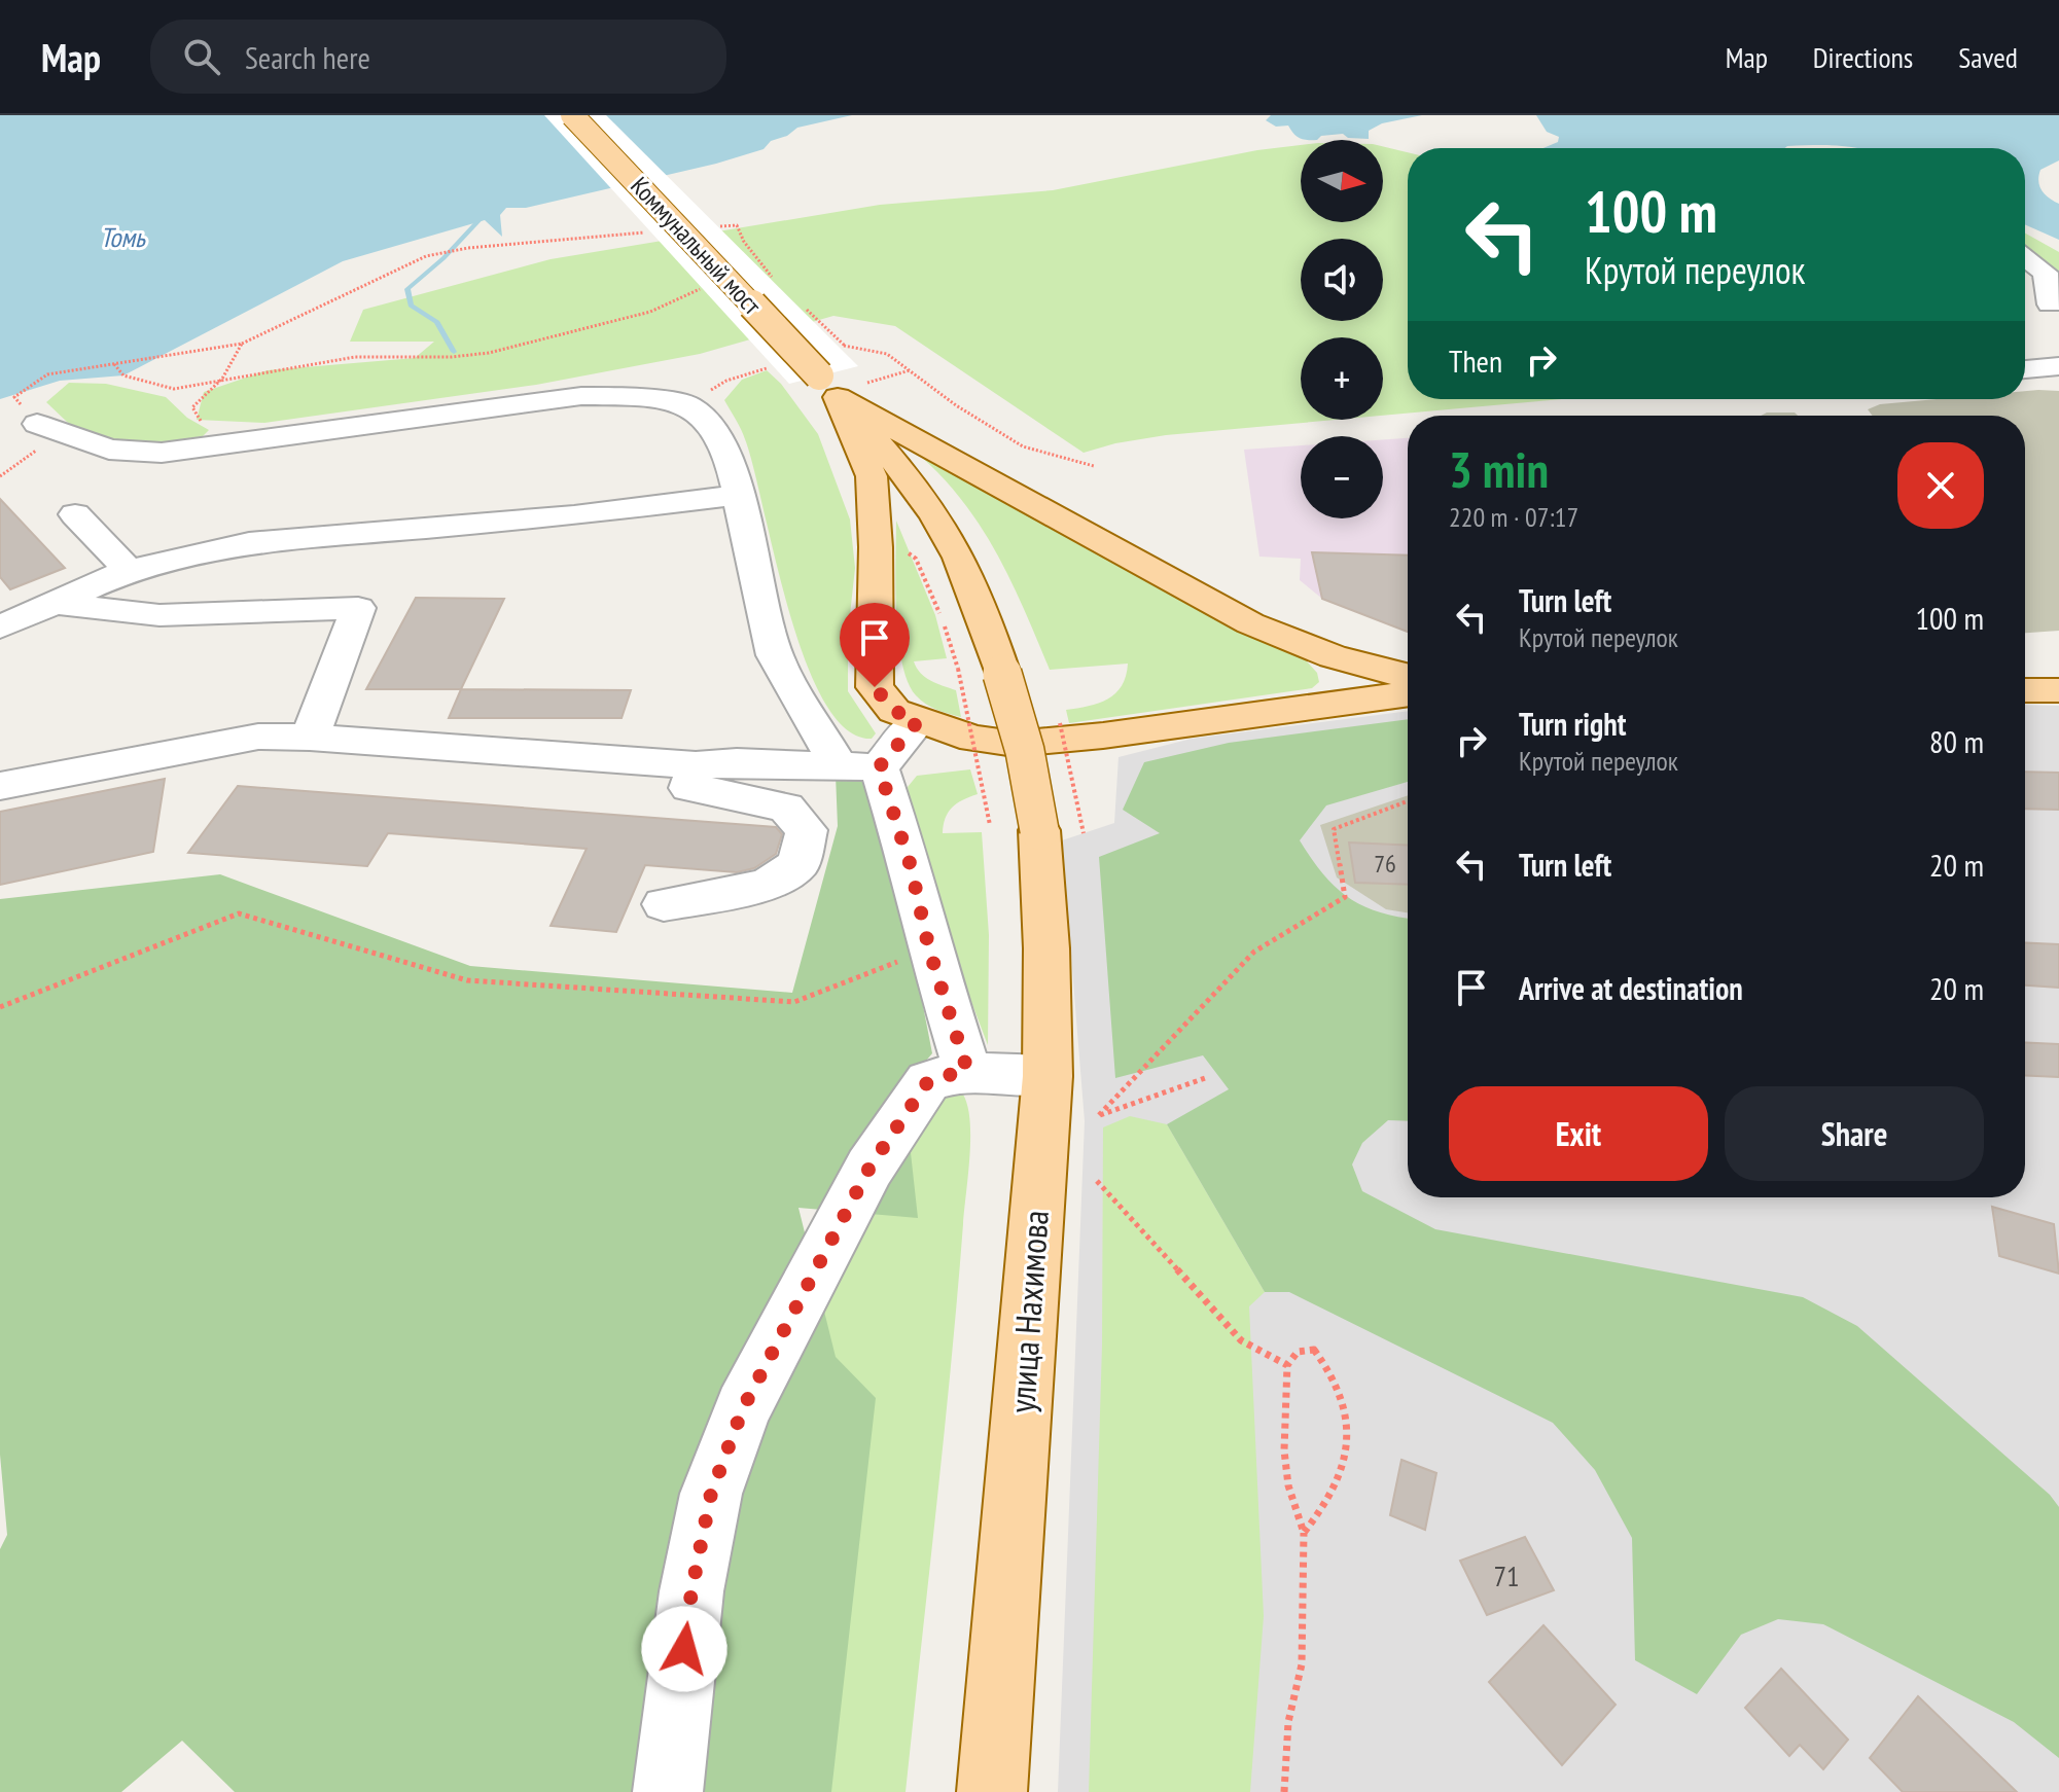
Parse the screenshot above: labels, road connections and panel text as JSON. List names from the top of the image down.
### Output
{
  "streets": {
    "main road": ["Коммунальный мост", "улица Нахимова"]
  },
  "crossings": [
    ["Коммунальный мост", "улица Нахимова"]
  ],
  "water": ["Томь"],
  "house_numbers": ["76", "71"],
  "north": "right",
  "page": {
    "header": "Map",
    "search": "Search here",
    "nav": ["Map", "Directions", "Saved"],
    "map_buttons": ["+", "−"],
    "turn": ["100 m", "Крутой переулок"],
    "then": "Then",
    "heading": ["3 min", "220 m · 07:17"],
    "list": [
      {
        "name": "Turn left",
        "note": "Крутой переулок",
        "value": "100 m"
      },
      {
        "name": "Turn right",
        "note": "Крутой переулок",
        "value": "80 m"
      },
      {
        "name": "Turn left",
        "value": "20 m"
      },
      {
        "name": "Arrive at destination",
        "value": "20 m"
      }
    ],
    "buttons": ["Exit", "Share"]
  }
}
